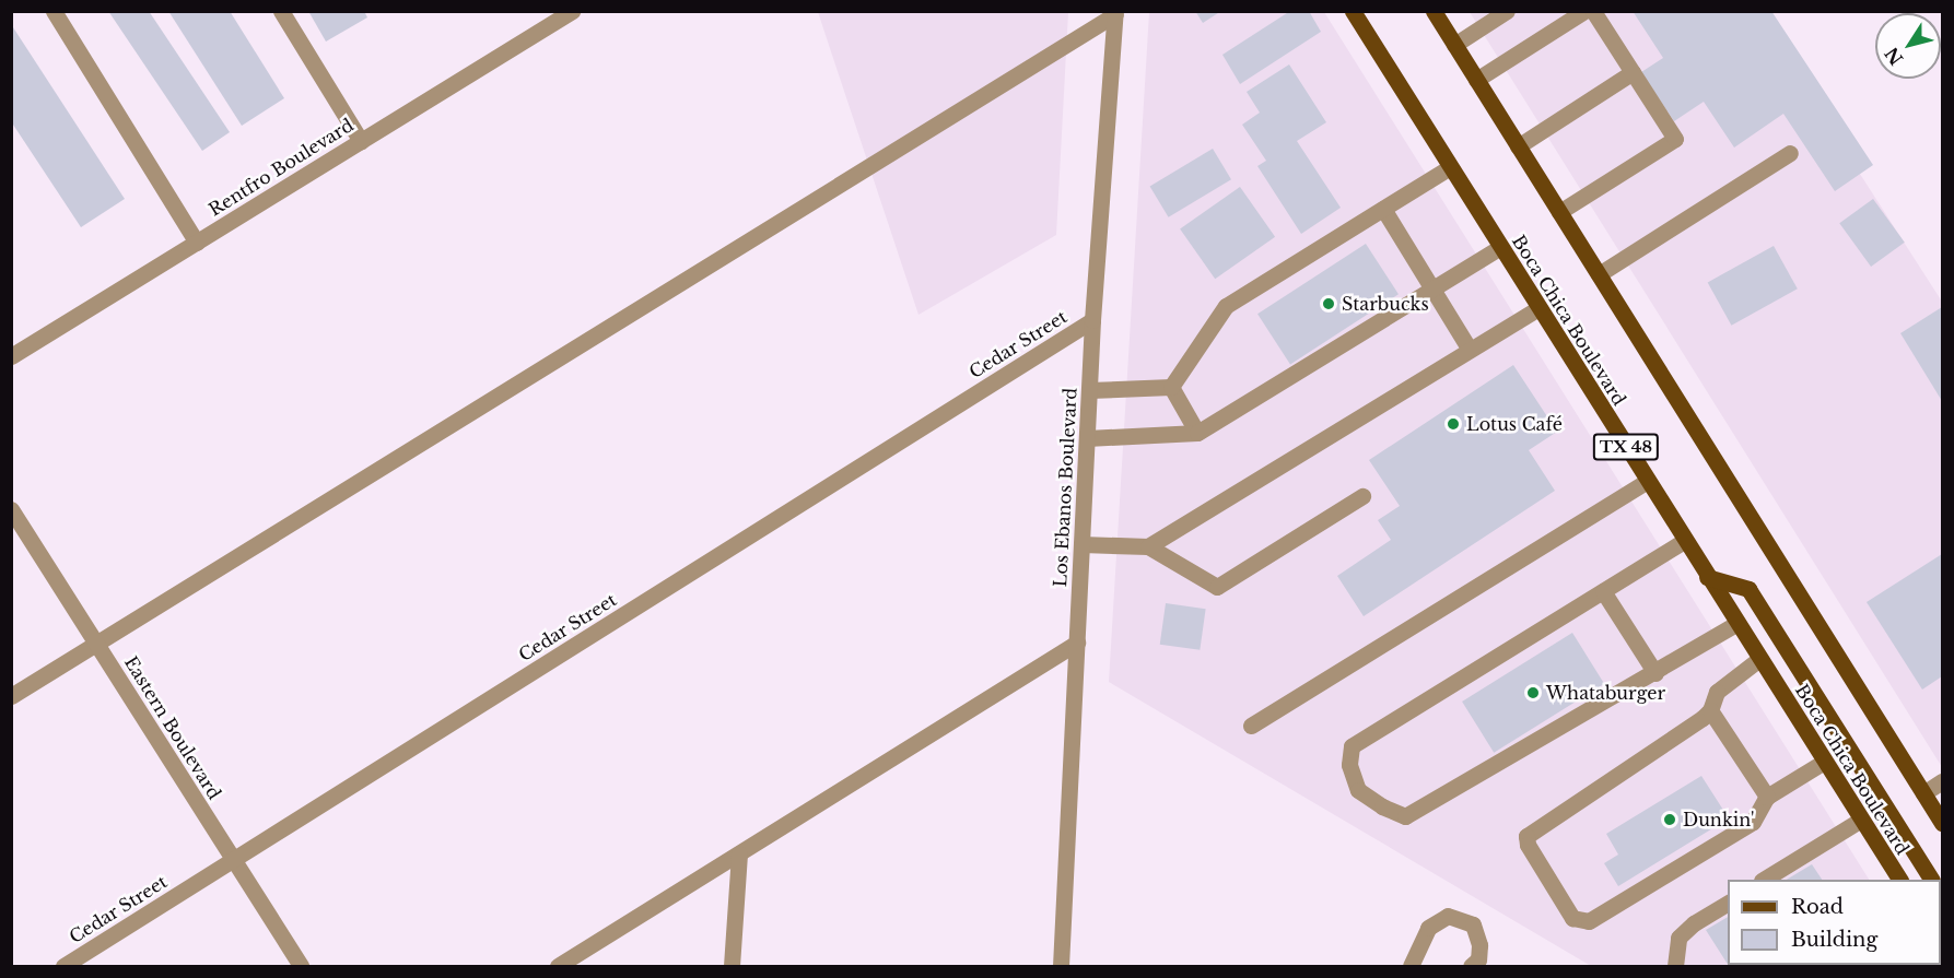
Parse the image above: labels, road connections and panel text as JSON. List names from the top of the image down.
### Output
{
  "streets": {
    "main road": ["Boca Chica Boulevard", "TX 48"],
    "street": [
      "Rentfro Boulevard",
      "Cedar Street",
      "Los Ebanos Boulevard",
      "Eastern Boulevard"
    ]
  },
  "crossings": [
    ["Cedar Street", "Los Ebanos Boulevard"],
    ["Cedar Street", "Eastern Boulevard"]
  ],
  "places": [
    "Starbucks",
    "Lotus Café",
    "Whataburger",
    "Dunkin'"
  ],
  "legend": ["Road", "Building"],
  "north": "bottom left"
}
